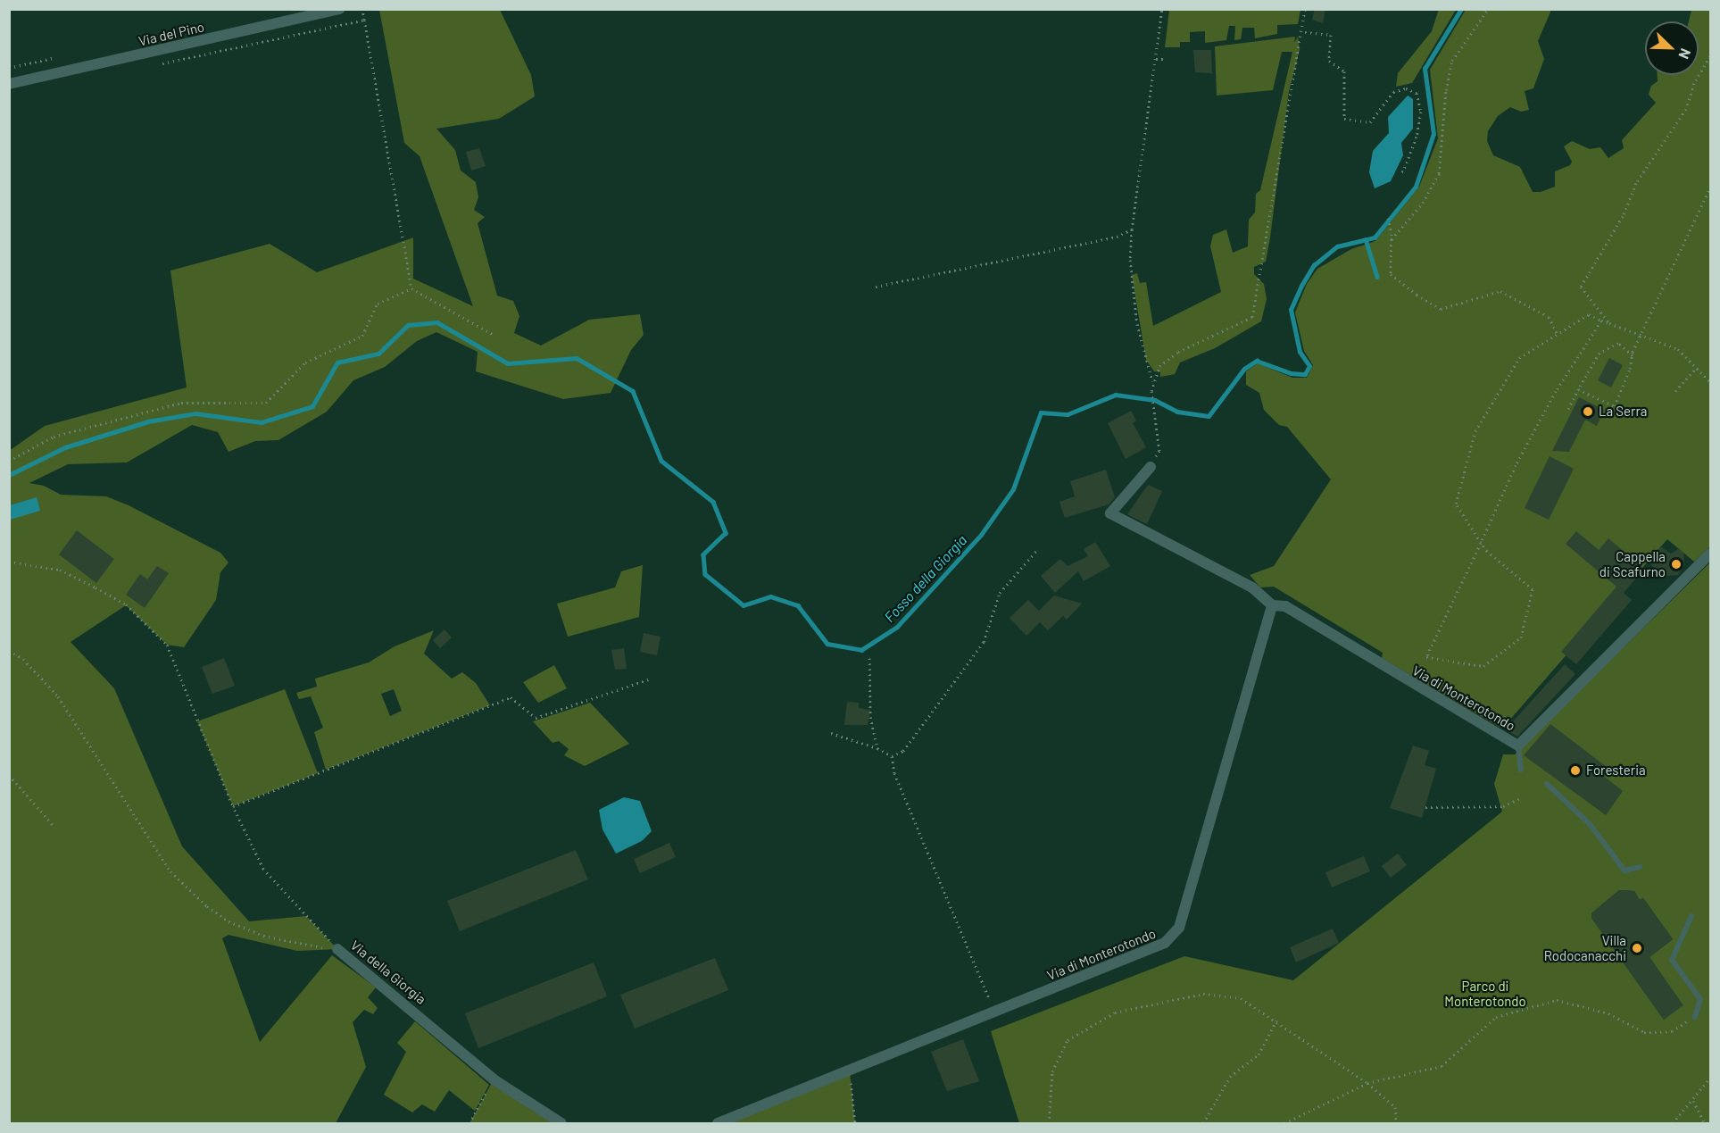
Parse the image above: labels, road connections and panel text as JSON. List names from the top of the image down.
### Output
{
  "streets": {
    "street": ["Via del Pino", "Via di Monterotondo", "Via della Giorgia"]
  },
  "water": ["Fosso della Giorgia"],
  "parks": ["Parco di Monterotondo"],
  "places": [
    "La Serra",
    "Cappella di Scafurno",
    "Foresteria",
    "Villa Rodocanacchi"
  ],
  "north": "bottom right"
}
